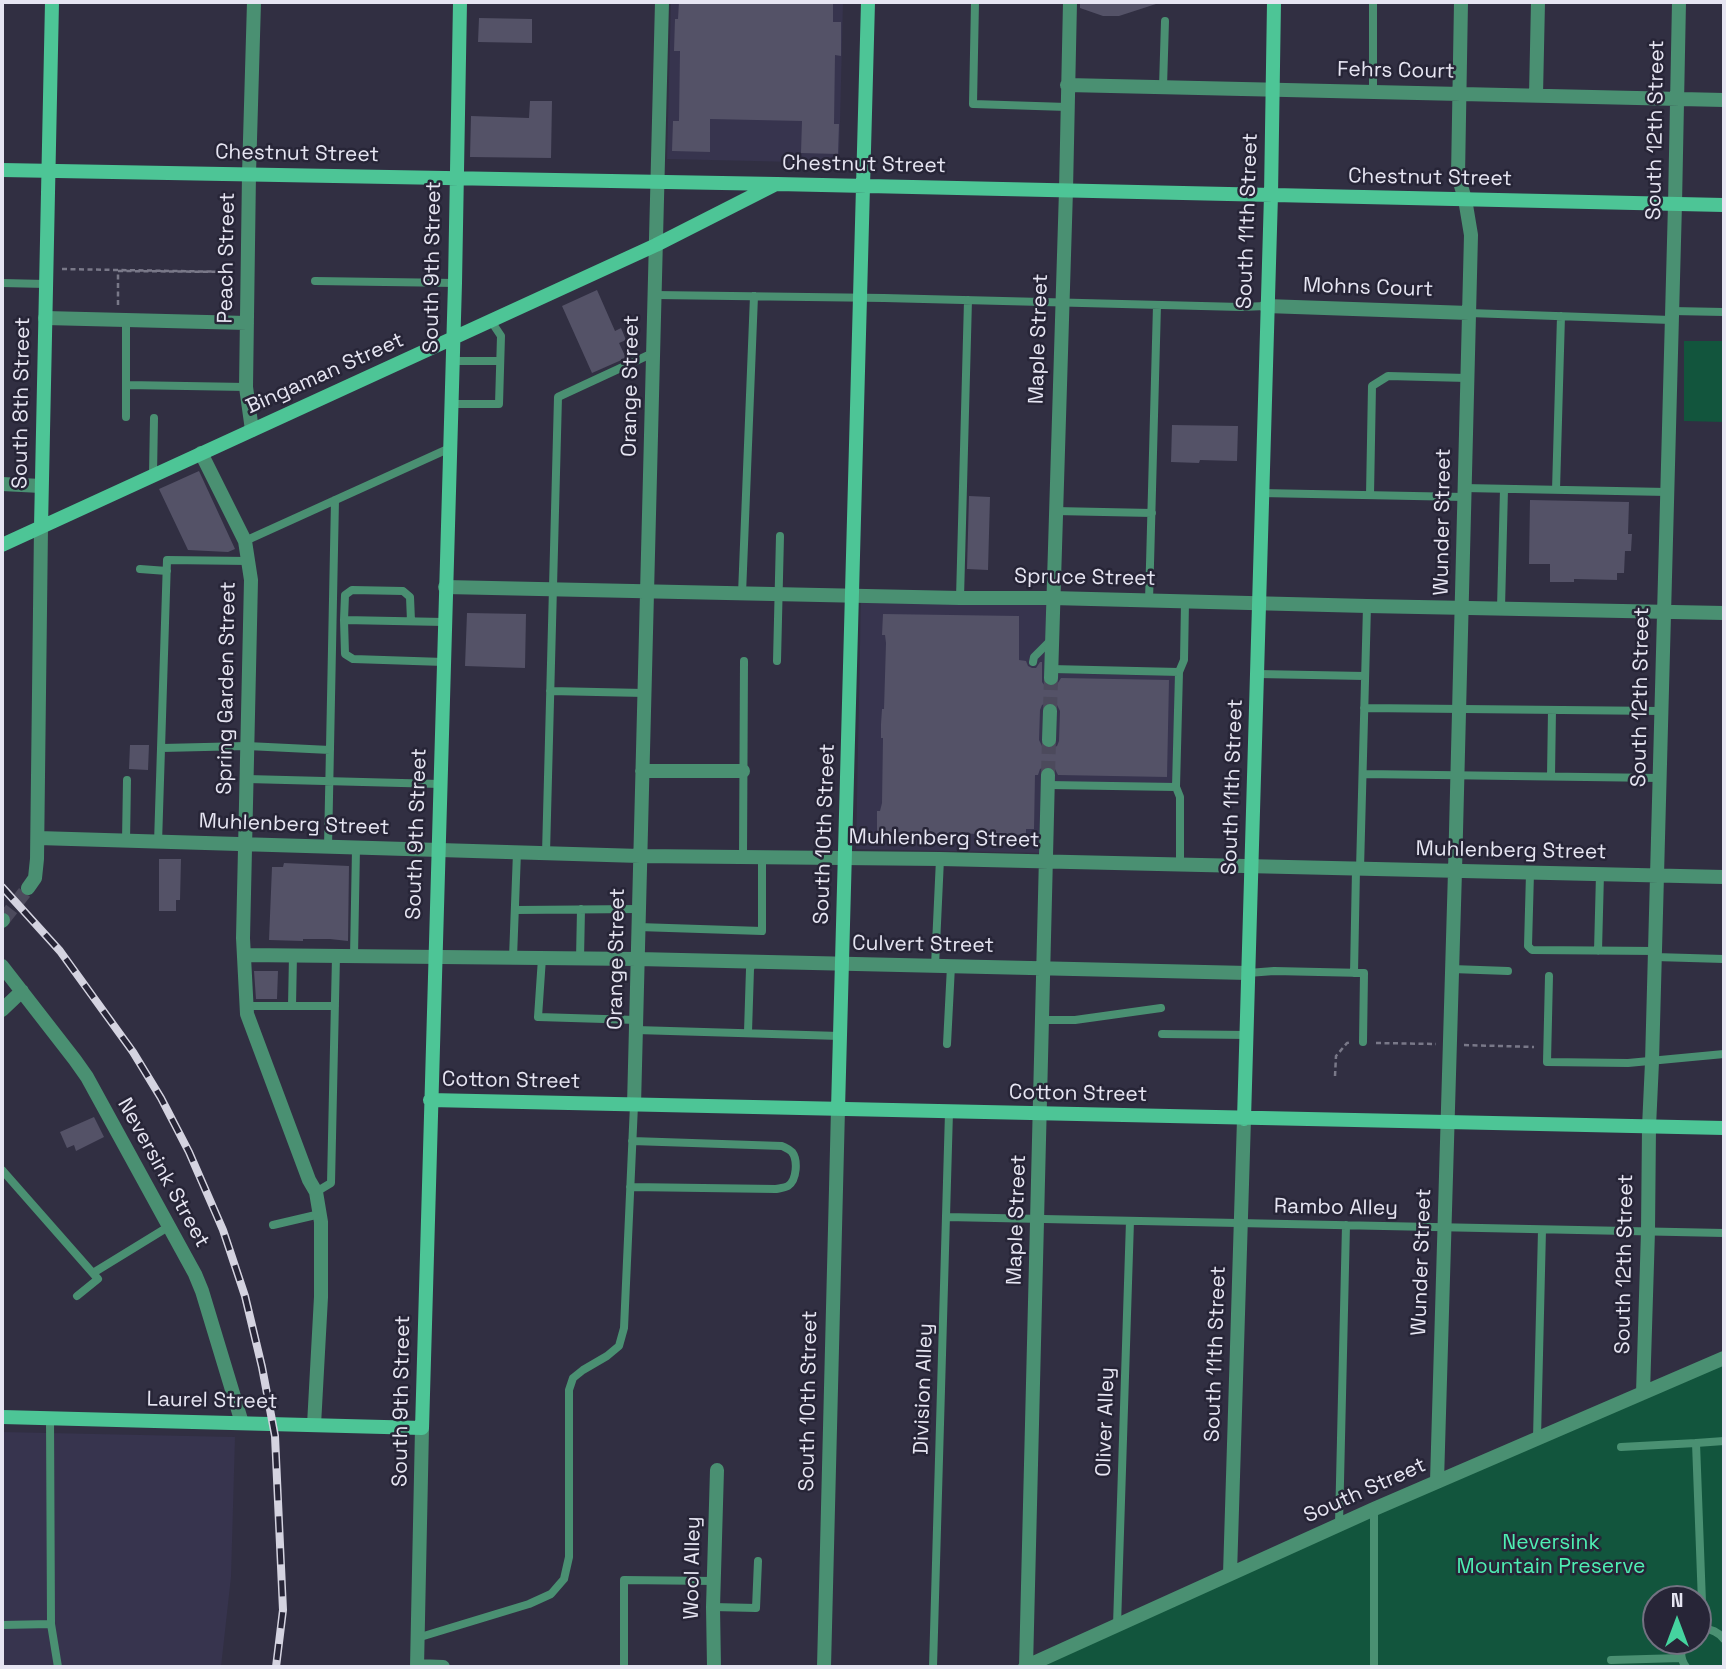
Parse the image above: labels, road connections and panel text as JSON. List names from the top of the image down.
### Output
{
  "streets": {
    "street": [
      "Fehrs Court",
      "South 12th Street",
      "Chestnut Street",
      "South 11th Street",
      "Peach Street",
      "South 9th Street",
      "Mohns Court",
      "Maple Street",
      "Bingaman Street",
      "Orange Street",
      "South 8th Street",
      "Wunder Street",
      "Spruce Street",
      "Spring Garden Street",
      "Muhlenberg Street",
      "South 10th Street",
      "Culvert Street",
      "Cotton Street",
      "Neversink Street",
      "Laurel Street",
      "South Street",
      "Wool Alley"
    ],
    "lane": ["Rambo Alley", "Division Alley", "Oliver Alley"]
  },
  "crossings": [
    ["Fehrs Court", "South 12th Street"],
    ["Fehrs Court", "South 11th Street"],
    ["Fehrs Court", "Maple Street"],
    ["Fehrs Court", "Wunder Street"],
    ["South 12th Street", "Chestnut Street"],
    ["South 12th Street", "Spruce Street"],
    ["South 12th Street", "Muhlenberg Street"],
    ["South 12th Street", "Cotton Street"],
    ["South 12th Street", "Rambo Alley"],
    ["South 12th Street", "South Street"],
    ["Chestnut Street", "South 11th Street"],
    ["Chestnut Street", "Peach Street"],
    ["Chestnut Street", "South 9th Street"],
    ["Chestnut Street", "Maple Street"],
    ["Chestnut Street", "Bingaman Street"],
    ["Chestnut Street", "Orange Street"],
    ["Chestnut Street", "South 8th Street"],
    ["Chestnut Street", "Wunder Street"],
    ["Chestnut Street", "South 10th Street"],
    ["South 11th Street", "Mohns Court"],
    ["South 11th Street", "Spruce Street"],
    ["South 11th Street", "Muhlenberg Street"],
    ["South 11th Street", "Culvert Street"],
    ["South 11th Street", "Cotton Street"],
    ["South 11th Street", "Rambo Alley"],
    ["South 11th Street", "South Street"],
    ["Peach Street", "Bingaman Street"],
    ["South 9th Street", "Bingaman Street"],
    ["South 9th Street", "Spruce Street"],
    ["South 9th Street", "Muhlenberg Street"],
    ["South 9th Street", "Culvert Street"],
    ["South 9th Street", "Cotton Street"],
    ["South 9th Street", "Laurel Street"],
    ["Mohns Court", "Wunder Street"],
    ["Maple Street", "Spruce Street"],
    ["Maple Street", "Muhlenberg Street"],
    ["Maple Street", "Culvert Street"],
    ["Maple Street", "Cotton Street"],
    ["Maple Street", "Rambo Alley"],
    ["Maple Street", "South Street"],
    ["Bingaman Street", "Orange Street"],
    ["Bingaman Street", "South 8th Street"],
    ["Bingaman Street", "Spring Garden Street"],
    ["Orange Street", "Spruce Street"],
    ["Orange Street", "Muhlenberg Street"],
    ["Orange Street", "Culvert Street"],
    ["Orange Street", "Cotton Street"],
    ["South 8th Street", "Muhlenberg Street"],
    ["Wunder Street", "Spruce Street"],
    ["Wunder Street", "Muhlenberg Street"],
    ["Wunder Street", "Cotton Street"],
    ["Wunder Street", "Rambo Alley"],
    ["Wunder Street", "South Street"],
    ["Spruce Street", "South 10th Street"],
    ["Spring Garden Street", "Muhlenberg Street"],
    ["Spring Garden Street", "Culvert Street"],
    ["Spring Garden Street", "Laurel Street"],
    ["Muhlenberg Street", "South 10th Street"],
    ["South 10th Street", "Culvert Street"],
    ["South 10th Street", "Cotton Street"],
    ["Cotton Street", "Division Alley"],
    ["Neversink Street", "Laurel Street"],
    ["Rambo Alley", "Division Alley"],
    ["Rambo Alley", "Oliver Alley"],
    ["Oliver Alley", "South Street"]
  ],
  "parks": ["Neversink Mountain Preserve"],
  "north": "top"
}
